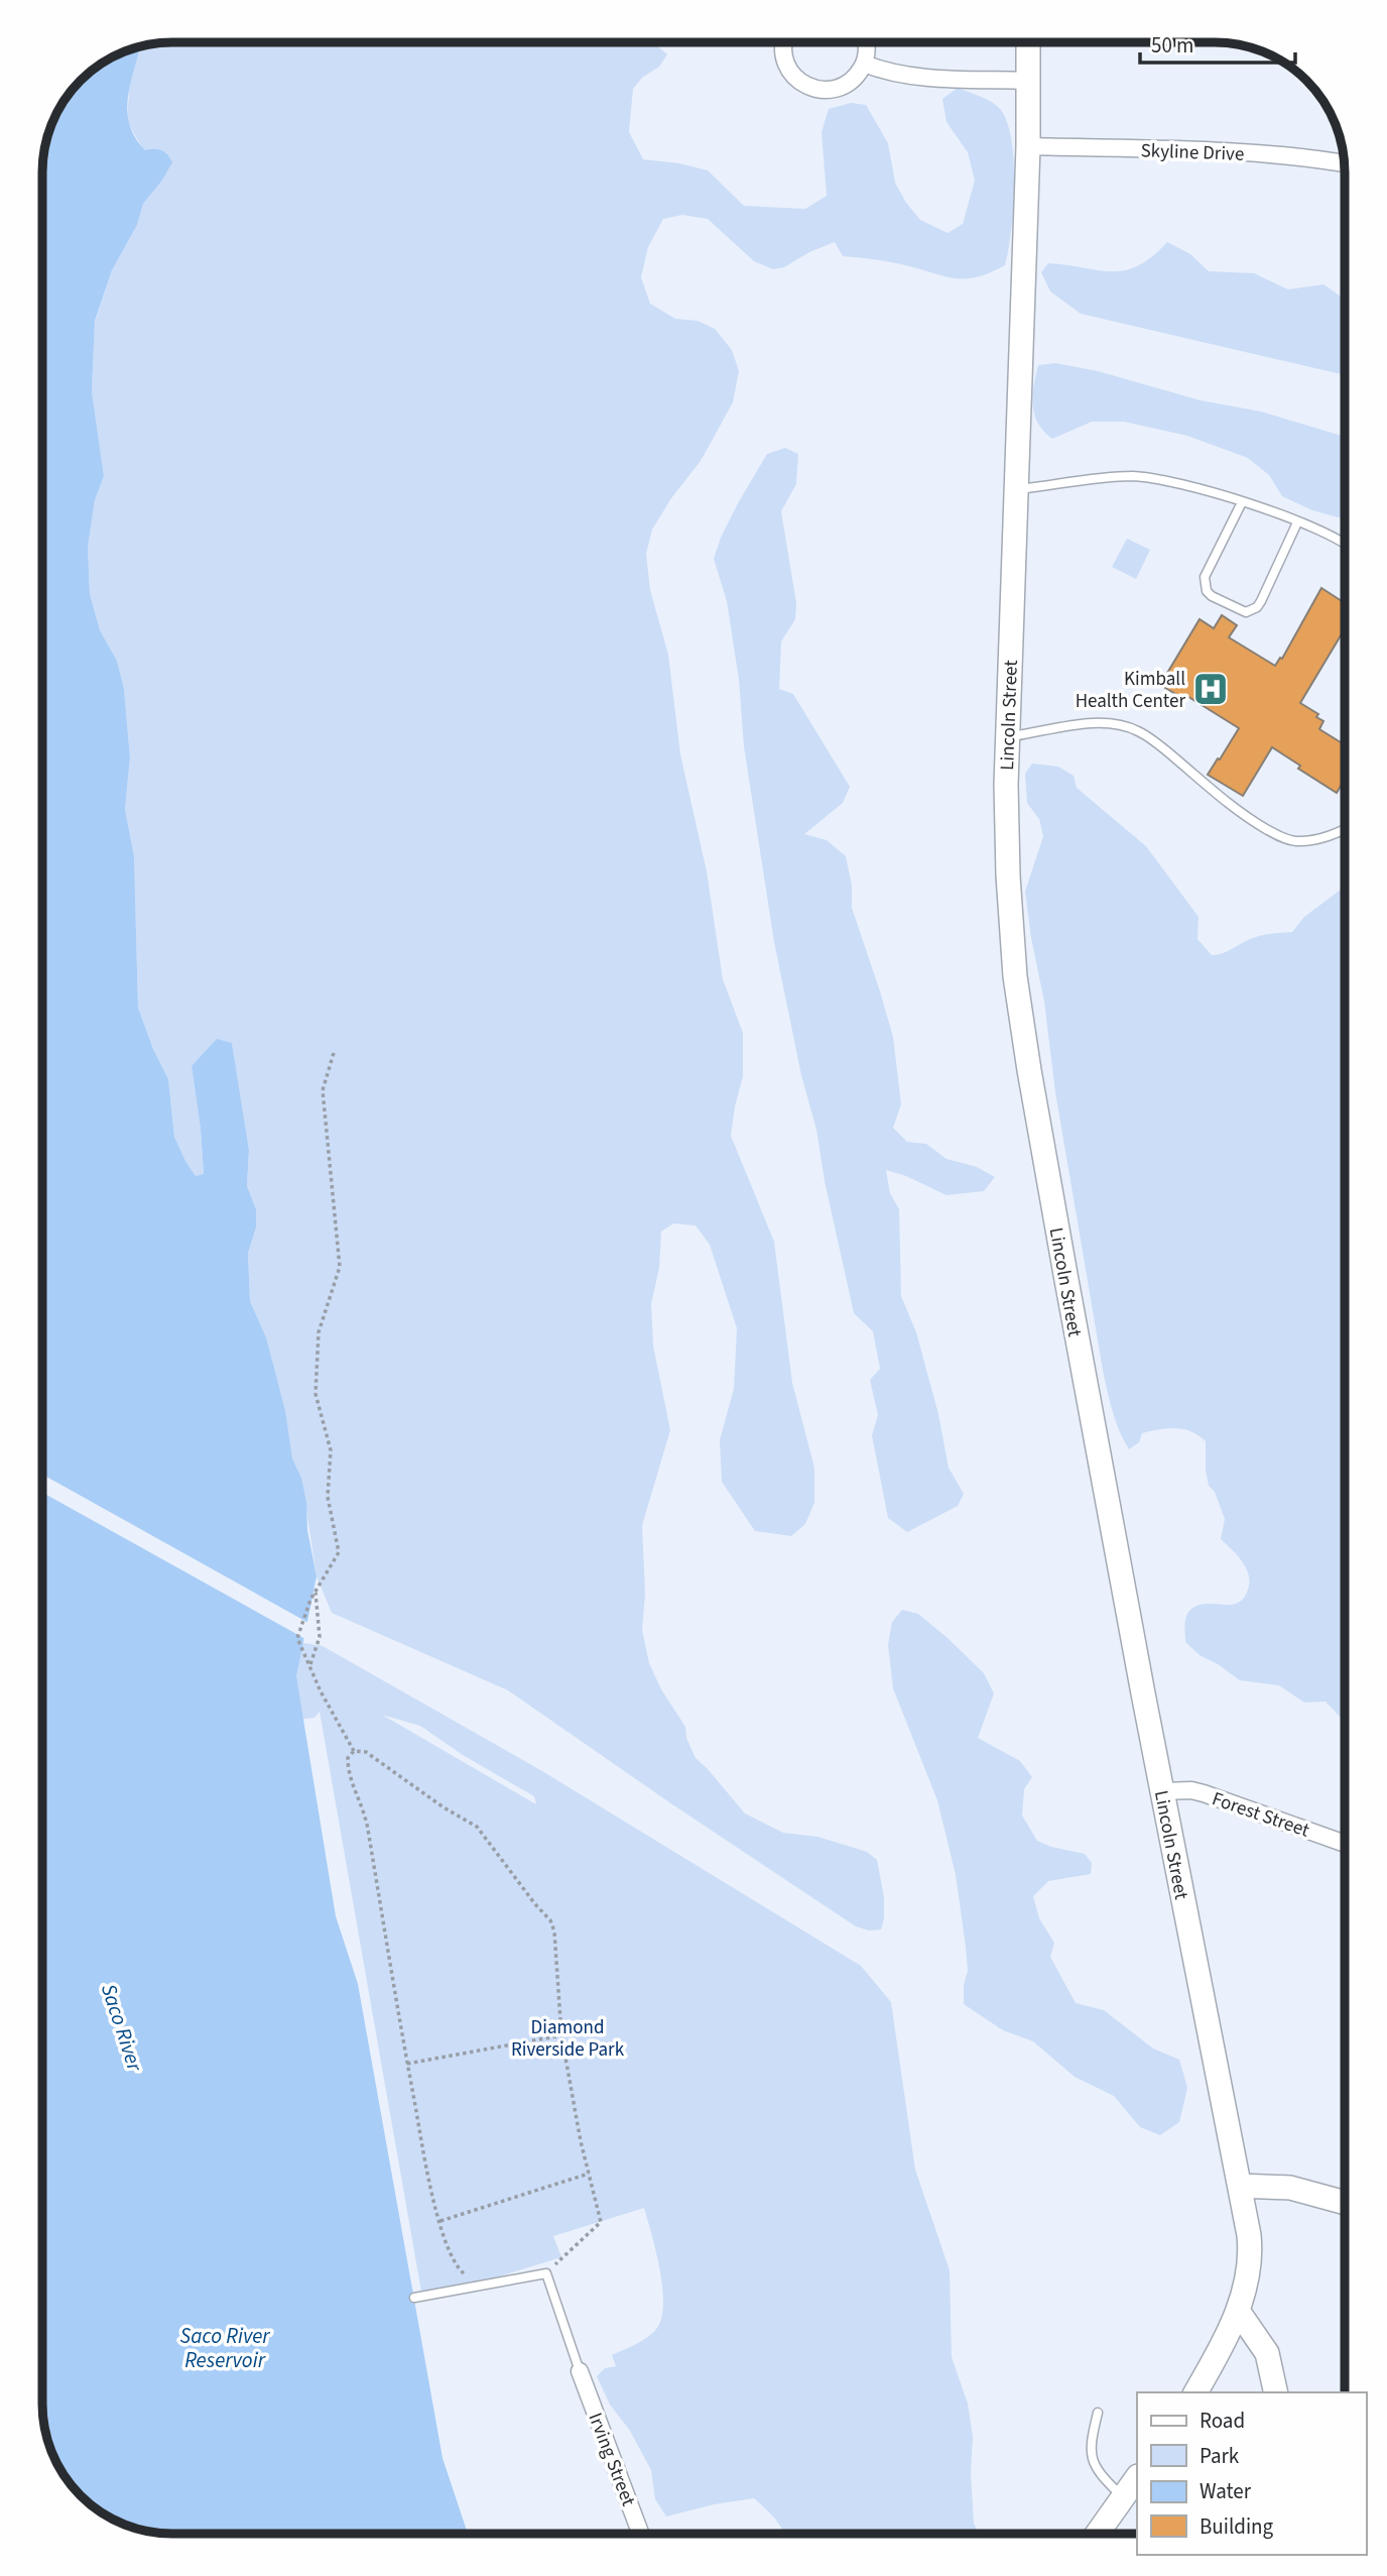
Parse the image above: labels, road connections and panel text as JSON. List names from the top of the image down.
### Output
{
  "streets": {
    "street": [
      "Skyline Drive",
      "Lincoln Street",
      "Forest Street",
      "Irving Street"
    ]
  },
  "crossings": [
    ["Skyline Drive", "Lincoln Street"],
    ["Lincoln Street", "Forest Street"]
  ],
  "water": ["Saco River", "Saco River Reservoir"],
  "parks": ["Diamond Riverside Park"],
  "places": {
    "hospital": ["Kimball Health Center"]
  },
  "legend": [
    "Road",
    "Park",
    "Water",
    "Building"
  ],
  "scale_bar": "50 m"
}
